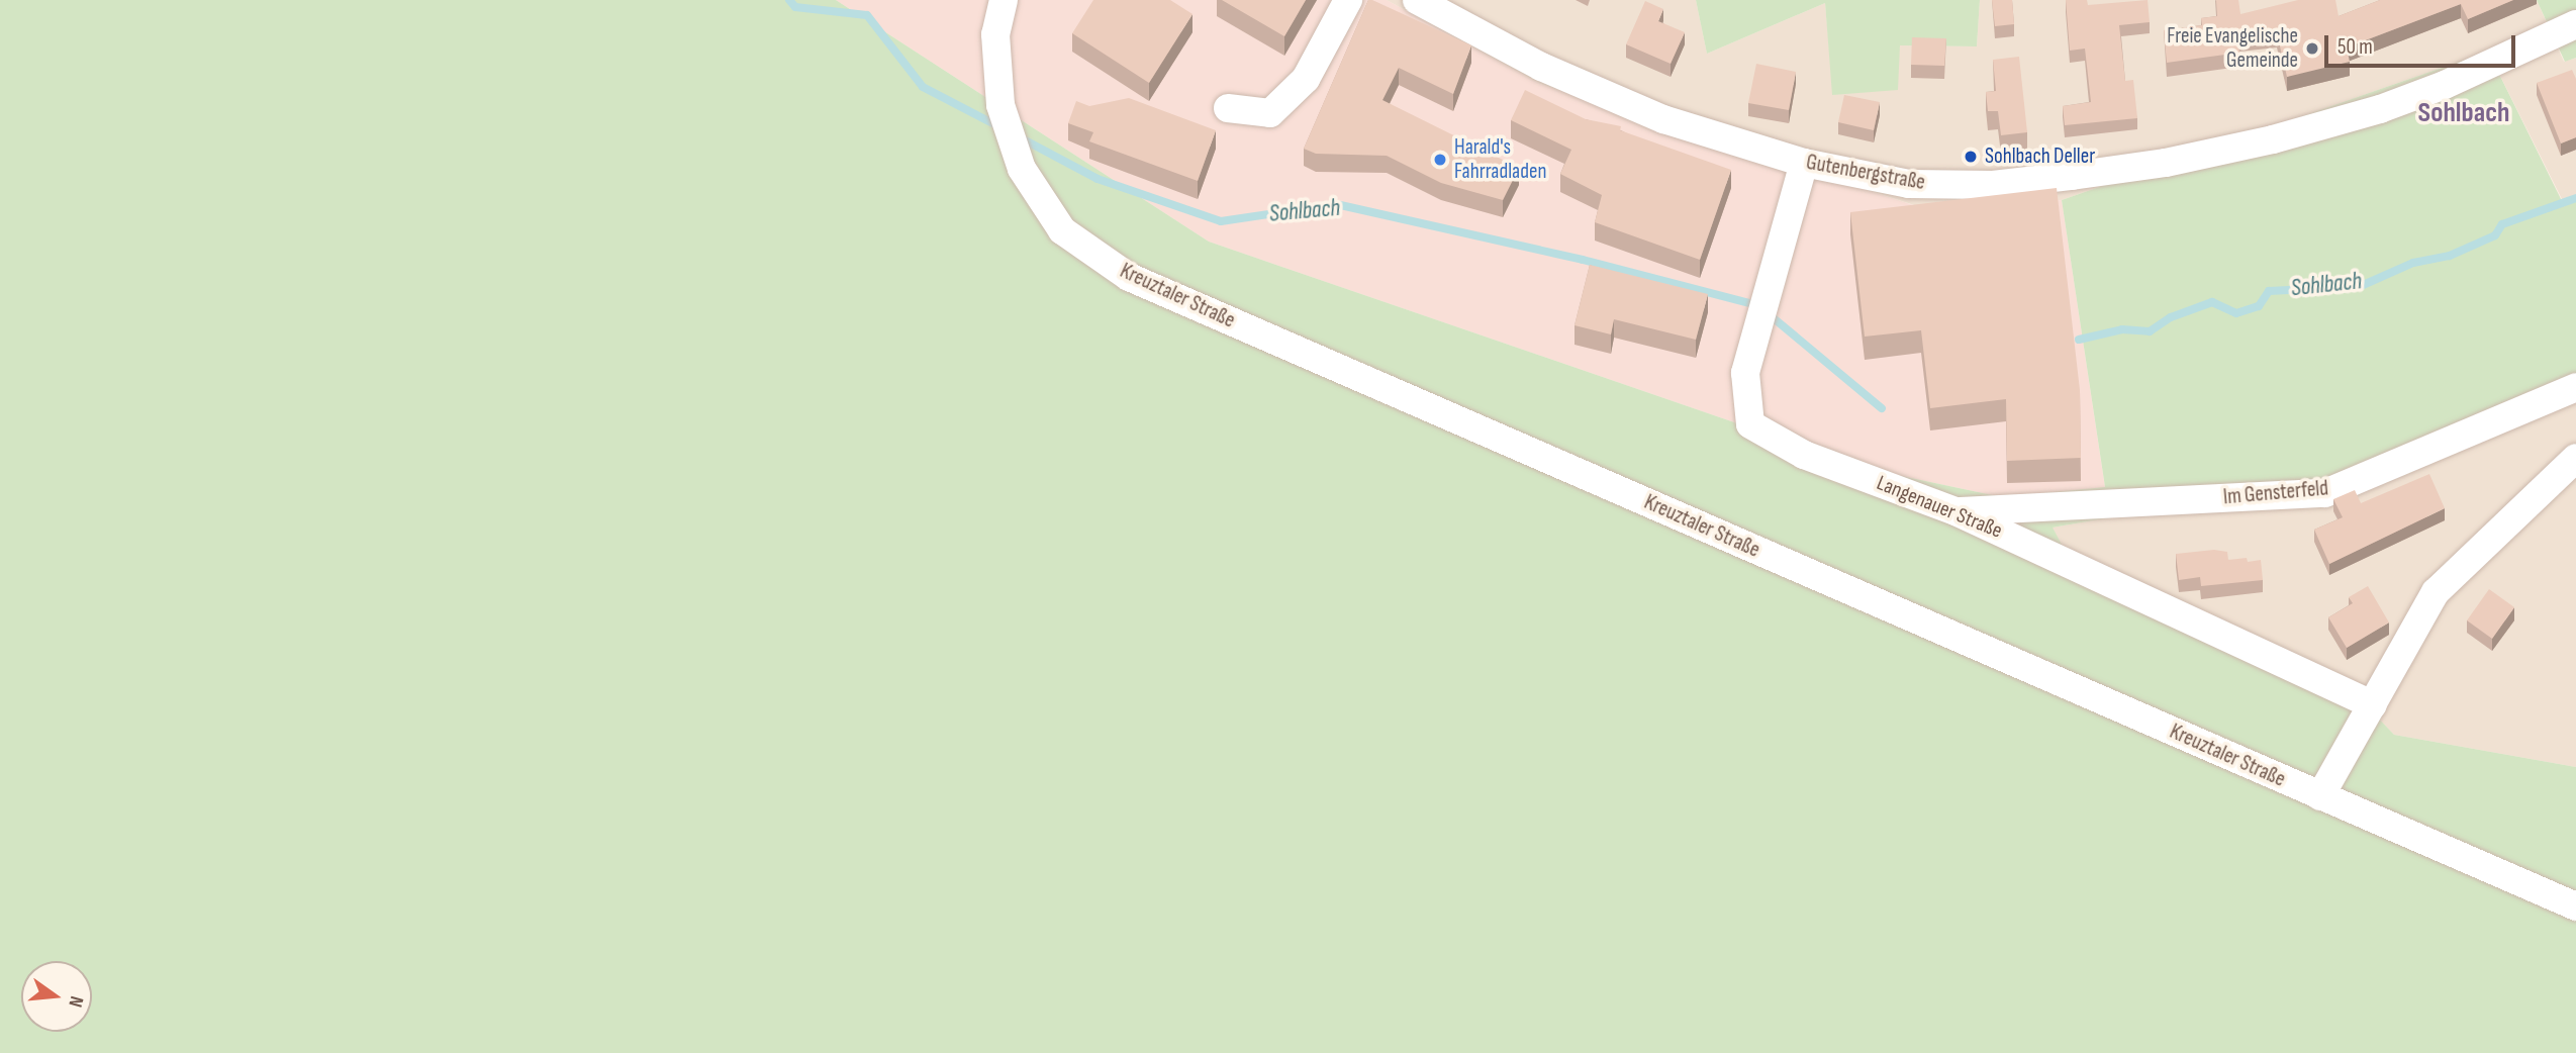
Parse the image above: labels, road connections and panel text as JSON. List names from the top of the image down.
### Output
{
  "streets": {
    "street": [
      "Gutenbergstraße",
      "Kreuztaler Straße",
      "Im Gensterfeld",
      "Langenauer Straße"
    ]
  },
  "crossings": [
    ["Gutenbergstraße", "Langenauer Straße"],
    ["Im Gensterfeld", "Langenauer Straße"]
  ],
  "districts": ["Sohlbach"],
  "water": ["Sohlbach"],
  "places": ["Freie Evangelische Gemeinde", "Sohlbach Deller", "Harald's Fahrradladen"],
  "scale_bar": "50 m",
  "north": "right"
}
